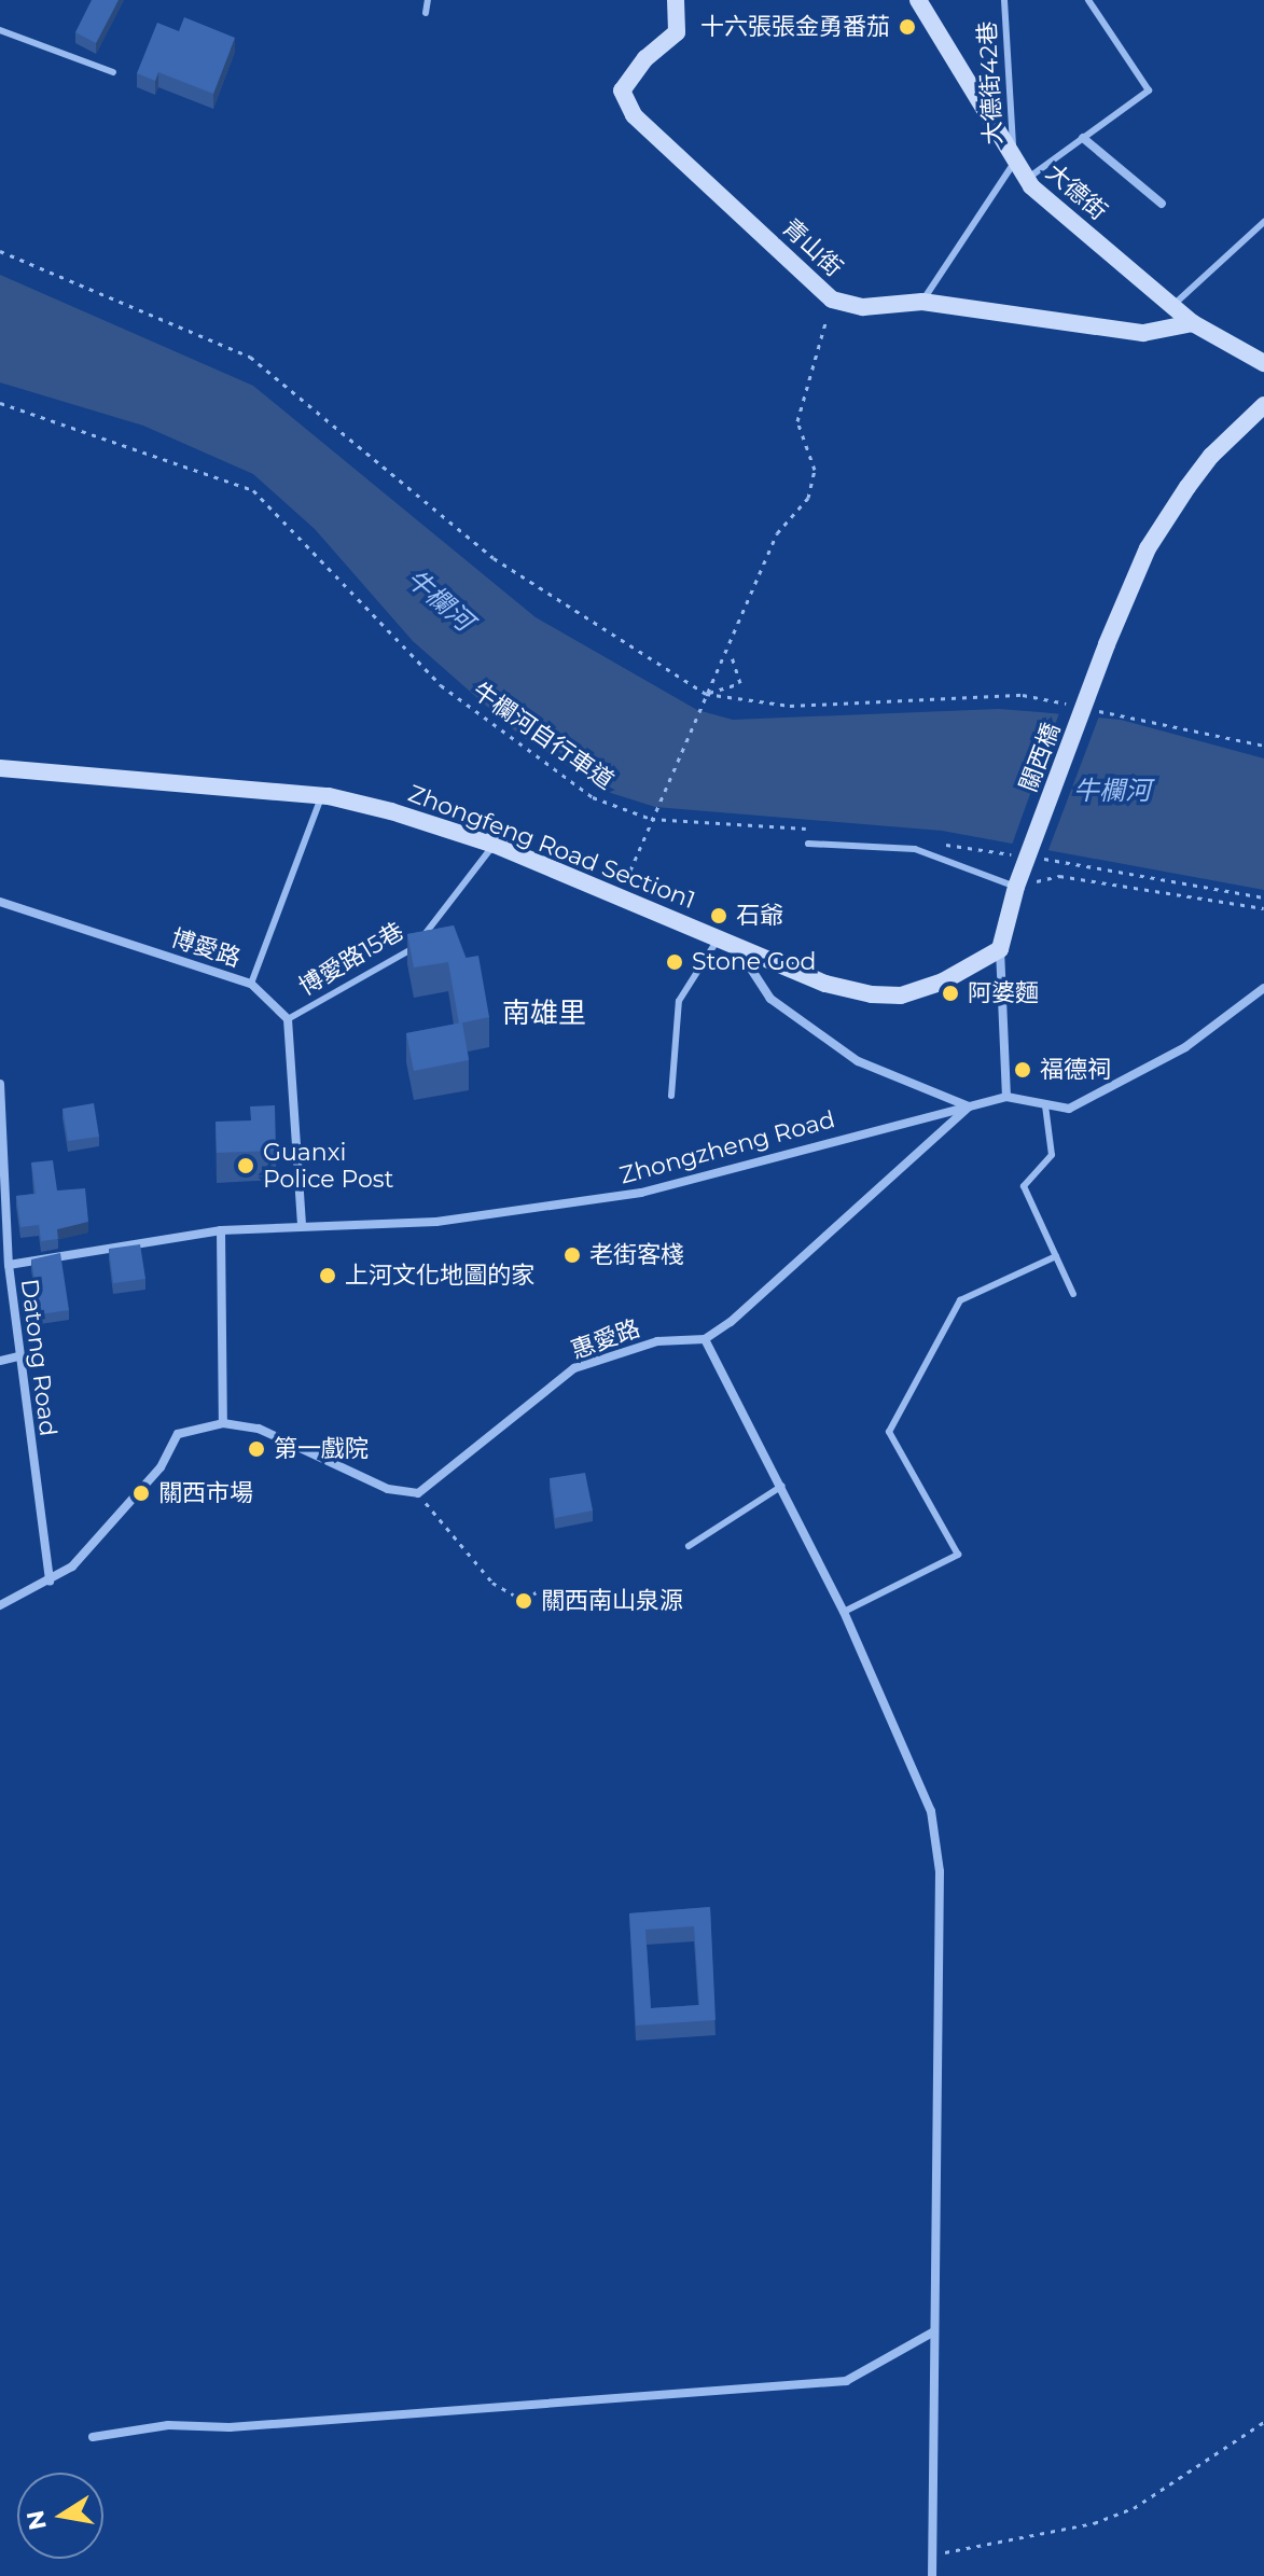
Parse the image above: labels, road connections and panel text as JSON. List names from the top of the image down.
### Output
{
  "streets": {
    "main road": [
      "大德街",
      "青山街",
      "關西橋",
      "Zhongfeng Road Section1"
    ],
    "street": [
      "博愛路",
      "Zhongzheng Road",
      "惠愛路",
      "Datong Road"
    ],
    "lane": ["大德街42巷", "博愛路15巷"],
    "path": ["牛欄河自行車道"]
  },
  "crossings": [
    ["大德街42巷", "大德街"],
    ["大德街", "青山街"],
    ["Zhongfeng Road Section1", "博愛路15巷"],
    ["博愛路", "博愛路15巷"],
    ["Zhongzheng Road", "Datong Road"]
  ],
  "districts": ["南雄里"],
  "water": ["牛欄河"],
  "places": [
    "十六張張金勇番茄",
    "石爺",
    "Stone God",
    "阿婆麵",
    "福德祠",
    "Guanxi Police Post",
    "老街客棧",
    "上河文化地圖的家",
    "第一戲院",
    "關西市場",
    "關西南山泉源"
  ],
  "north": "left"
}
